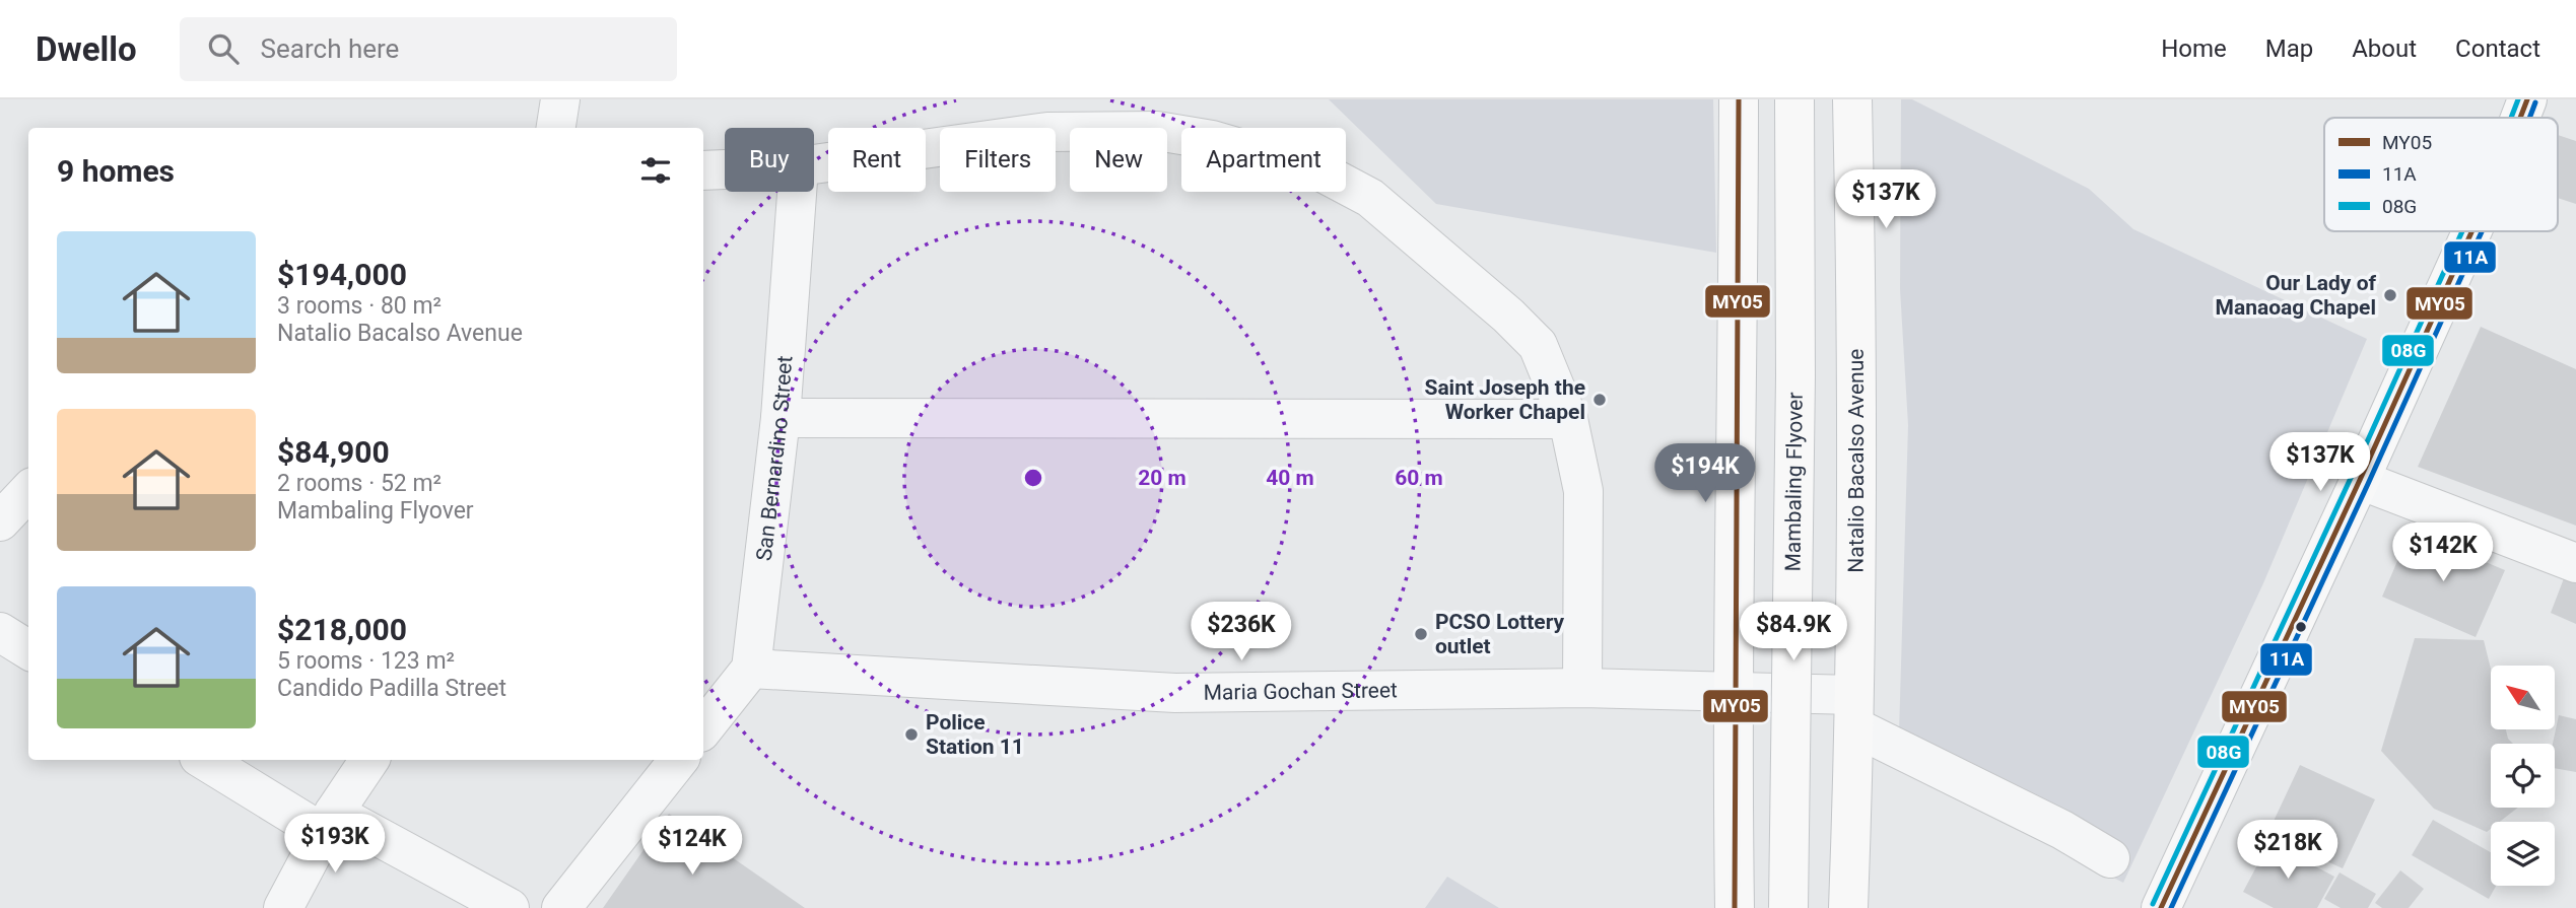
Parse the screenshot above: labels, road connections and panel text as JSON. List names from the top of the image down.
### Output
{
  "streets": {
    "main road": ["Natalio Bacalso Avenue", "Mambaling Flyover"],
    "street": ["San Bernardino Street", "Maria Gochan Street"]
  },
  "crossings": [
    ["San Bernardino Street", "Maria Gochan Street"],
    ["Natalio Bacalso Avenue", "Maria Gochan Street"]
  ],
  "places": [
    "Our Lady of Manaoag Chapel",
    "Saint Joseph the Worker Chapel",
    "PCSO Lottery outlet",
    "Police Station 11"
  ],
  "lines": ["transit line MY05", "transit line 08G", "transit line 11A"],
  "legend": ["MY05", "11A", "08G"],
  "north": "top left",
  "page": {
    "header": "Dwello",
    "search": "Search here",
    "nav": [
      "Home",
      "Map",
      "About",
      "Contact"
    ],
    "chip": [
      "Buy",
      "Rent",
      "Filters",
      "New",
      "Apartment"
    ],
    "heading": "9 homes",
    "price": [
      "$137K",
      "$137K",
      "$194K",
      "$142K",
      "$236K",
      "$84.9K",
      "$193K",
      "$124K",
      "$218K"
    ],
    "list": [
      {
        "name": "$194,000",
        "note": "3 rooms · 80 m² · Natalio Bacalso Avenue"
      },
      {
        "name": "$84,900",
        "note": "2 rooms · 52 m² · Mambaling Flyover"
      },
      {
        "name": "$218,000",
        "note": "5 rooms · 123 m² · Candido Padilla Street"
      }
    ]
  },
  "rings": ["20 m", "40 m", "60 m"]
}
